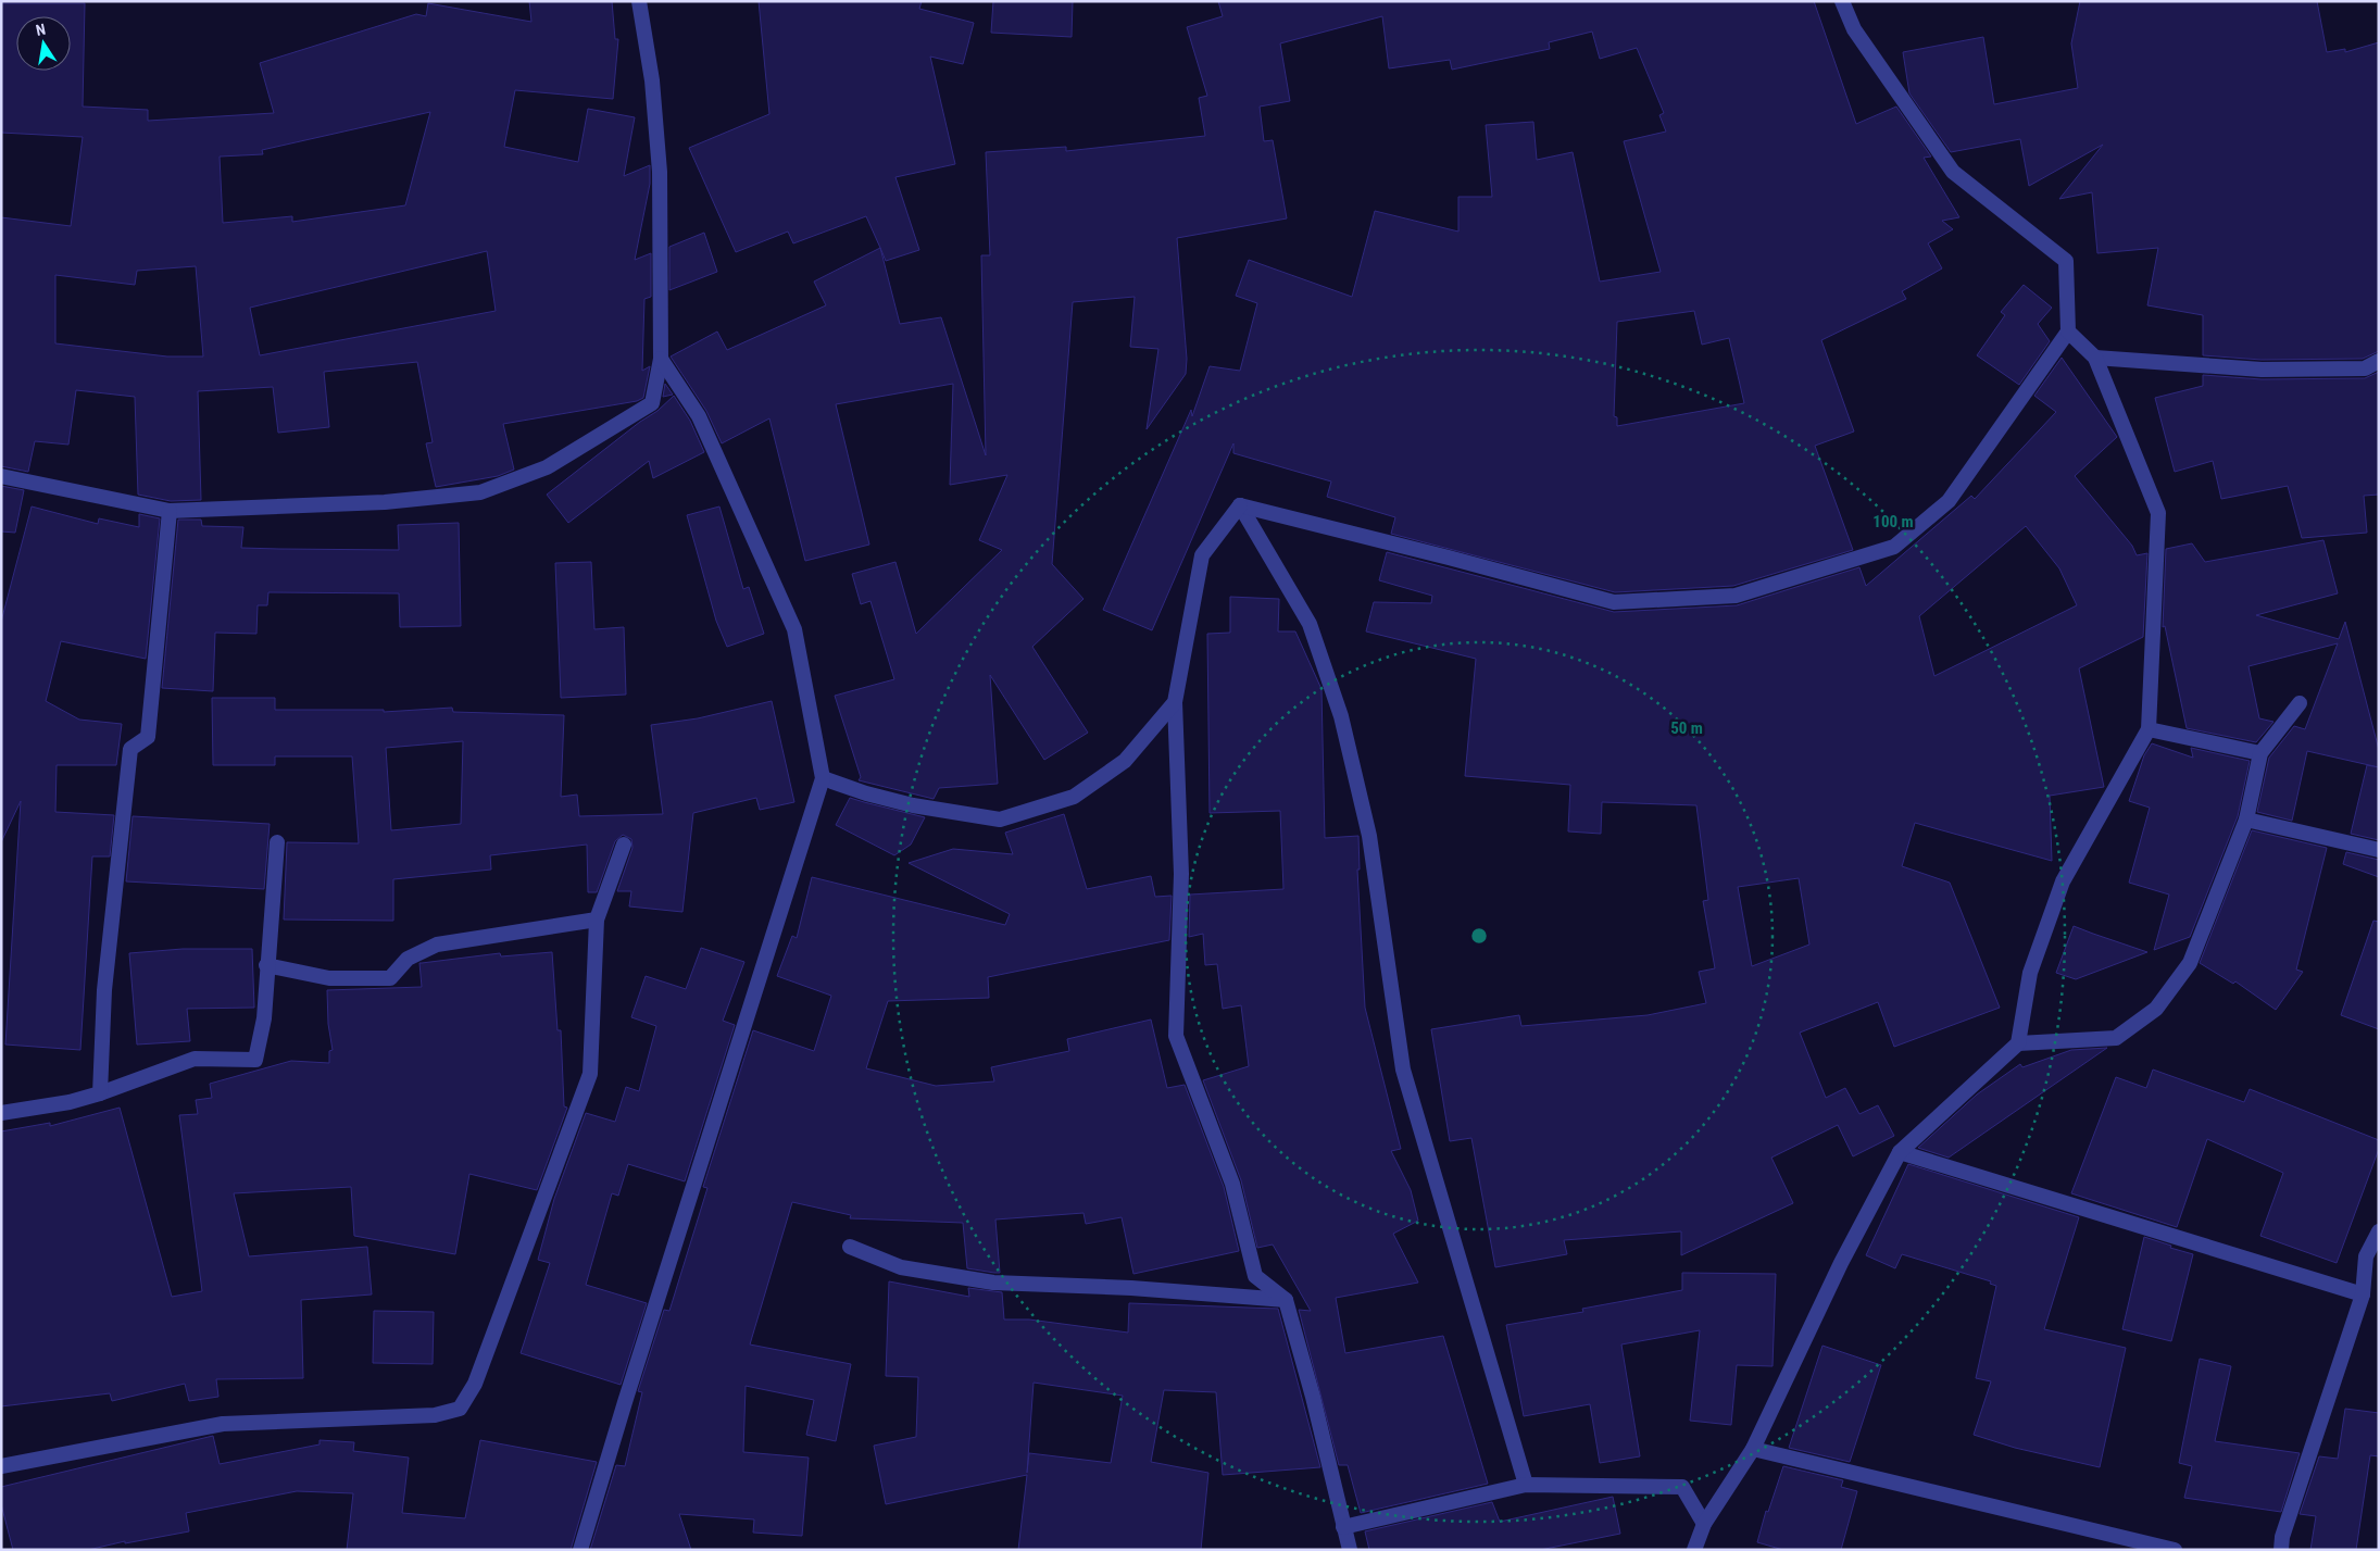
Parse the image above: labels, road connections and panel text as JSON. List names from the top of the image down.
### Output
{
  "north": "top",
  "rings": ["100 m", "50 m"]
}
